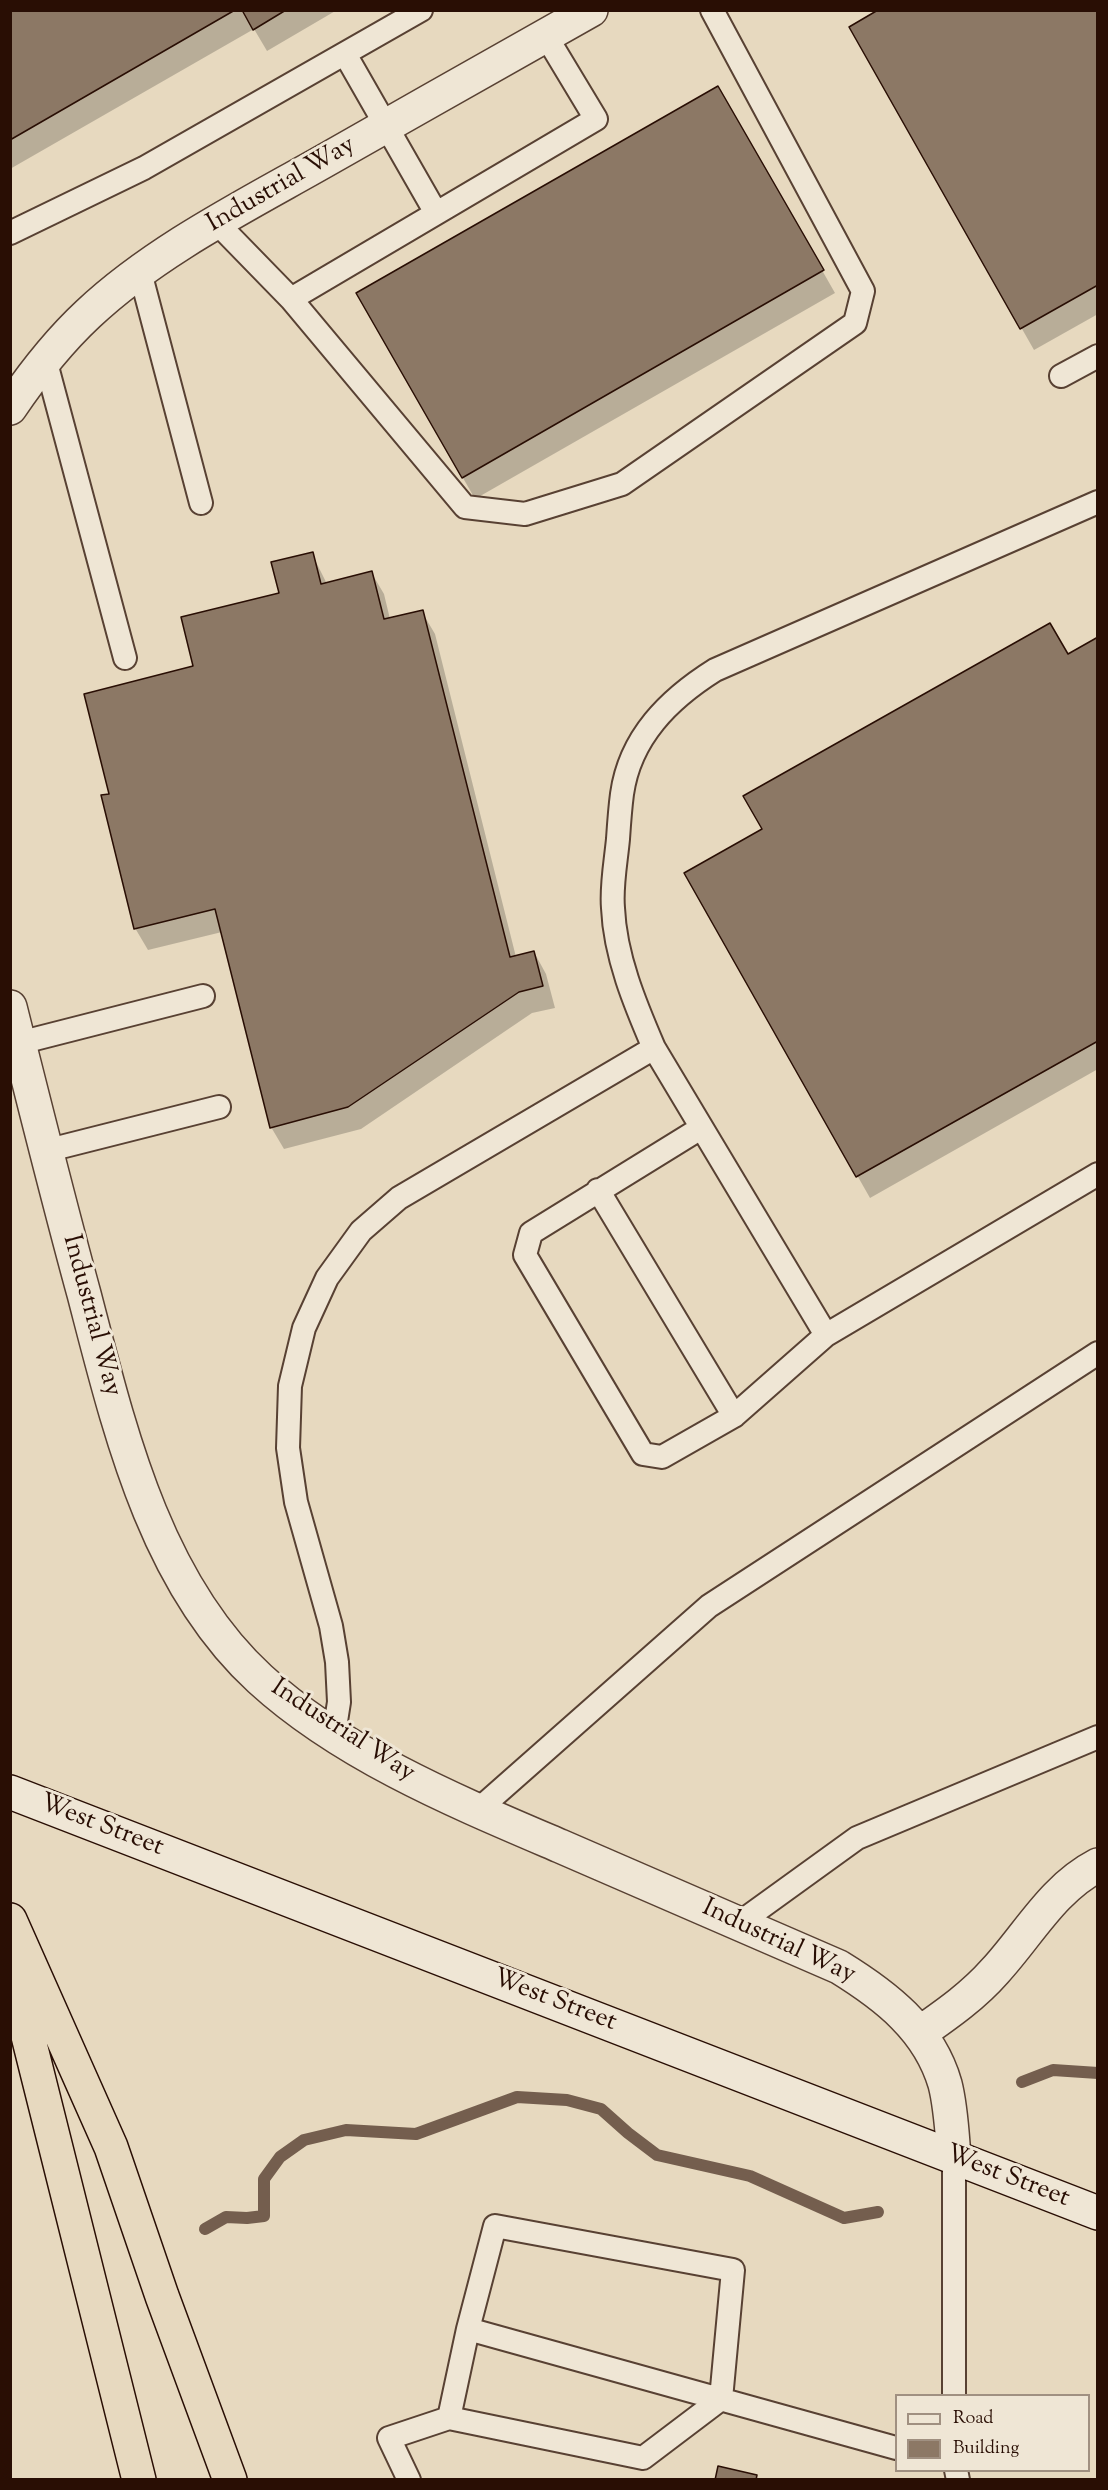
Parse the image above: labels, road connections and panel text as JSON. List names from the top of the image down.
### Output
{
  "streets": {
    "street": ["Industrial Way", "West Street"]
  },
  "crossings": [
    ["Industrial Way", "West Street"]
  ],
  "legend": ["Road", "Building"]
}
